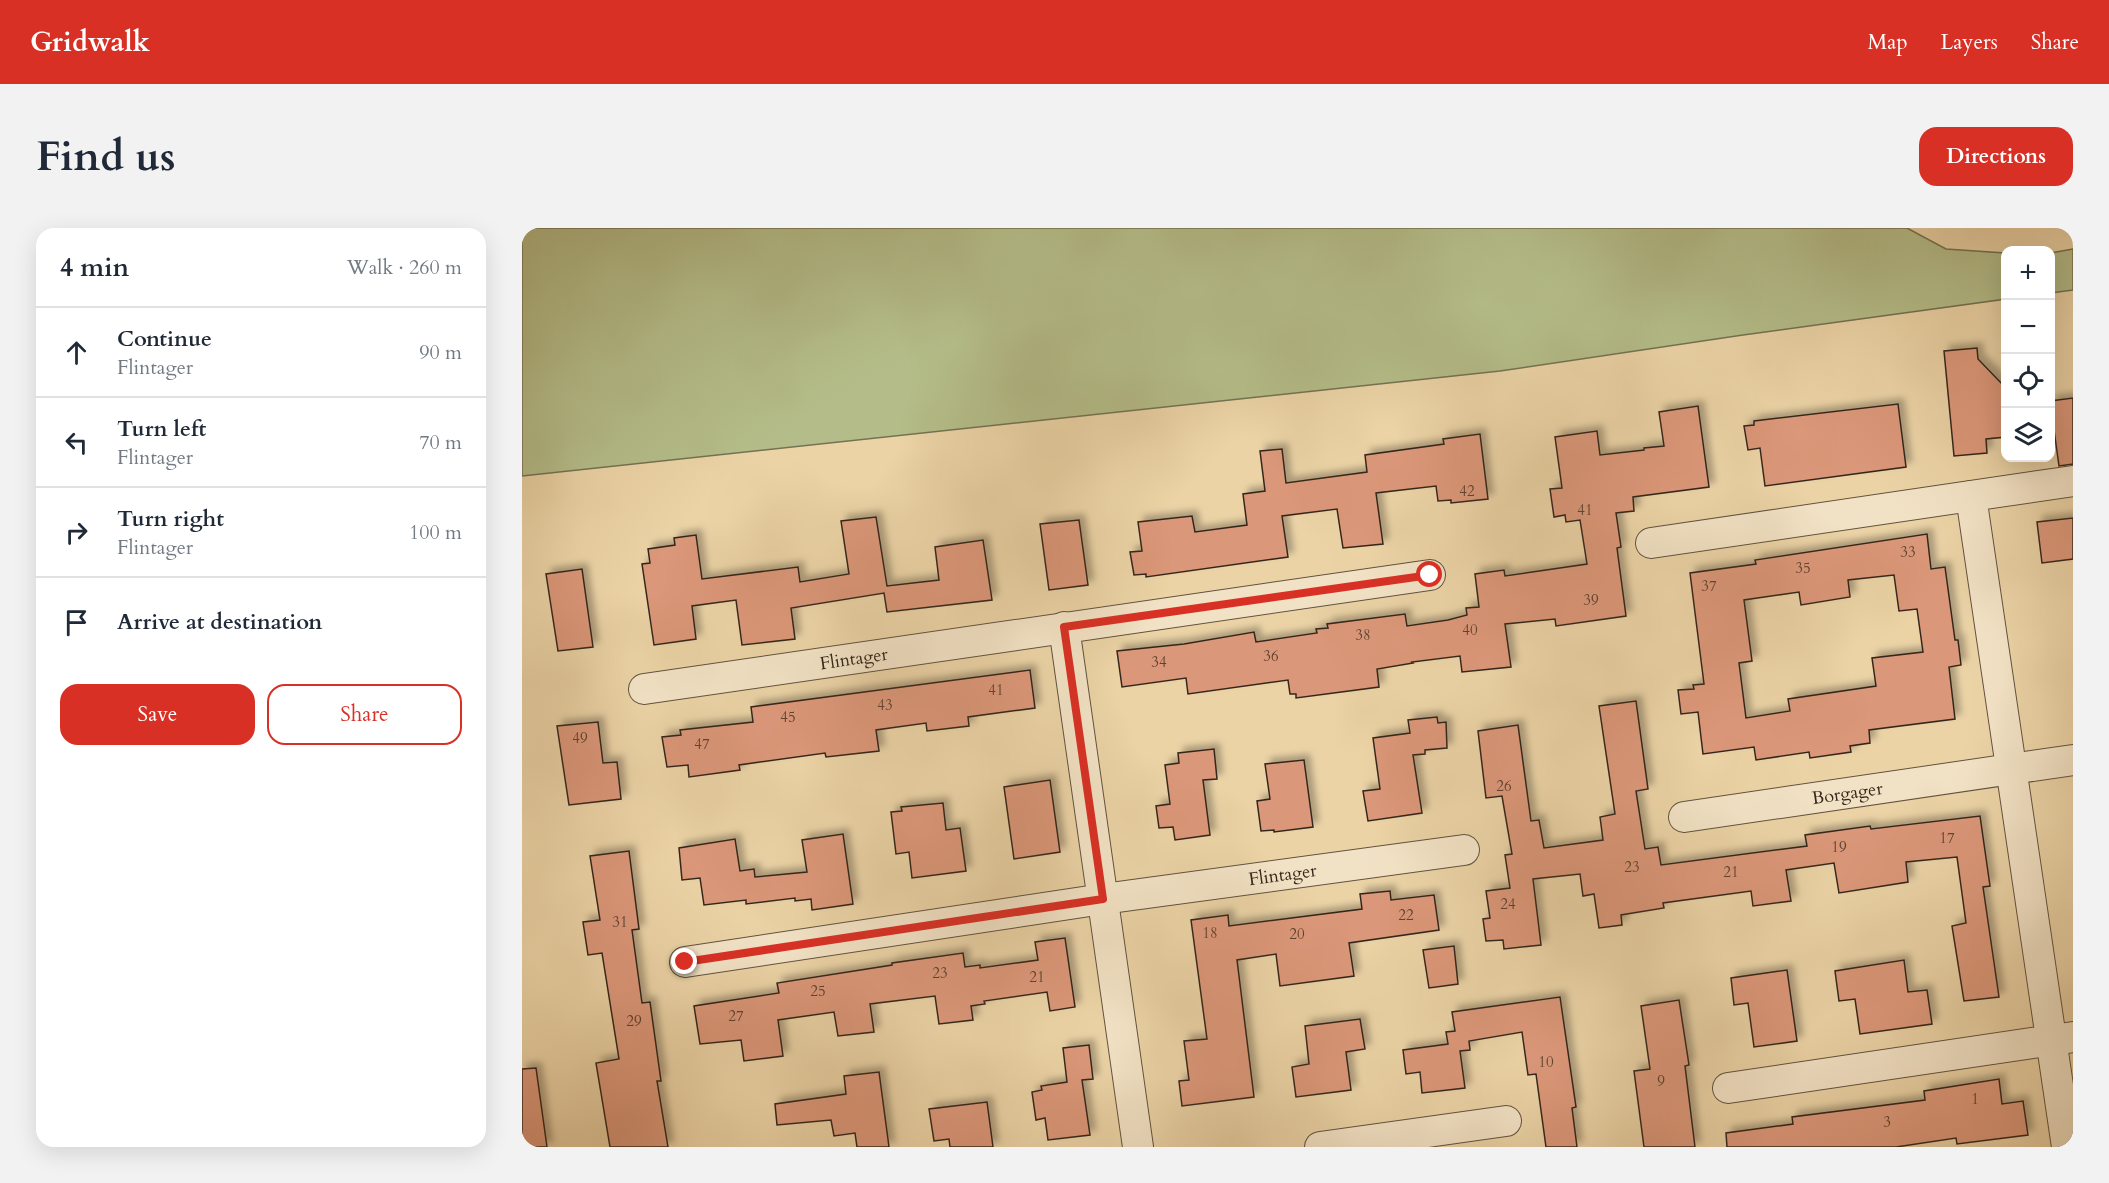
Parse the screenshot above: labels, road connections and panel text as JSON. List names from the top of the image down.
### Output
{
  "streets": {
    "street": ["Flintager", "Borgager"]
  },
  "house_numbers": [
    "42",
    "41",
    "33",
    "35",
    "37",
    "39",
    "40",
    "38",
    "36",
    "34",
    "41",
    "43",
    "45",
    "49",
    "47",
    "26",
    "17",
    "19",
    "23",
    "21",
    "24",
    "22",
    "31",
    "18",
    "20",
    "23",
    "21",
    "25",
    "27",
    "29",
    "10",
    "9",
    "1",
    "3"
  ],
  "page": {
    "header": "Gridwalk",
    "nav": ["Map", "Layers", "Share"],
    "buttons": [
      "Directions",
      ["Save", "Share"]
    ],
    "title": "Find us",
    "heading": ["4 min", "Walk · 260 m"],
    "map_buttons": ["+", "−"],
    "list": [
      ["Continue", "Flintager", "90 m"],
      ["Turn left", "Flintager", "70 m"],
      ["Turn right", "Flintager", "100 m"],
      "Arrive at destination"
    ]
  }
}
